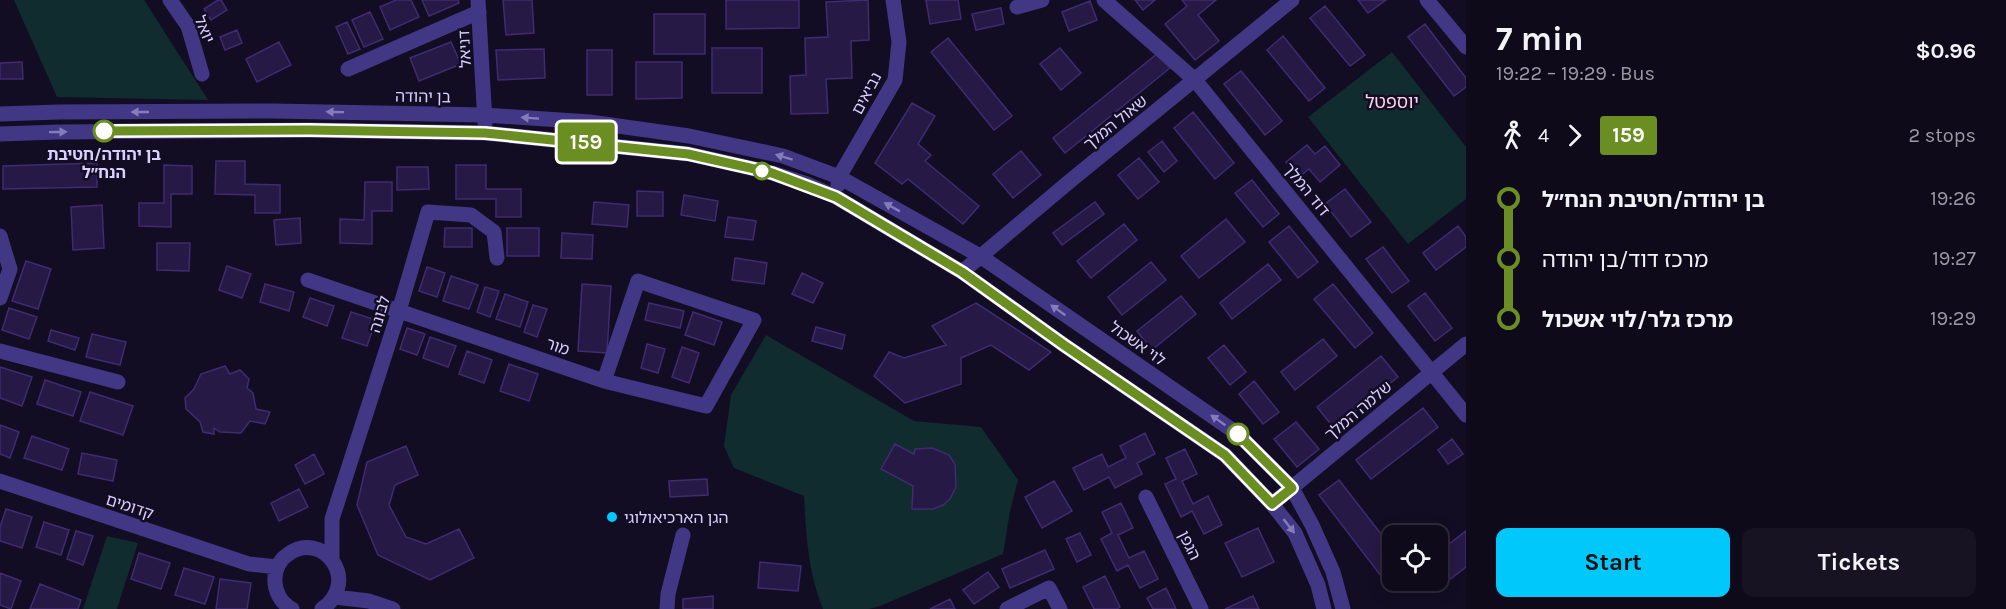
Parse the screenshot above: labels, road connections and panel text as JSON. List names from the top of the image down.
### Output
{
  "streets": {
    "street": [
      "יואל",
      "דניאל",
      "נביאים",
      "בן יהודה",
      "שאול המלך",
      "דוד המלך",
      "לבונה",
      "לוי אשכול",
      "מור",
      "שלמה המלך",
      "קדומים",
      "הגפן"
    ]
  },
  "crossings": [
    ["דניאל", "בן יהודה"],
    ["נביאים", "בן יהודה"],
    ["נביאים", "לוי אשכול"],
    ["בן יהודה", "לוי אשכול"],
    ["שאול המלך", "דוד המלך"],
    ["שאול המלך", "לוי אשכול"],
    ["דוד המלך", "שלמה המלך"],
    ["לבונה", "מור"],
    ["לוי אשכול", "שלמה המלך"]
  ],
  "districts": ["יוספטל"],
  "places": ["בן יהודה/חטיבת הנח״ל", "הגן הארכיאולוגי"],
  "lines": ["bus line 159"],
  "page": {
    "on_map": "159",
    "heading": ["7 min", "19:22 – 19:29 · Bus", "$0.96"],
    "legs": ["4", "159", "2 stops"],
    "list": [
      {
        "name": "בן יהודה/חטיבת הנח״ל",
        "value": "19:26"
      },
      {
        "name": "מרכז דוד/בן יהודה",
        "value": "19:27"
      },
      {
        "name": "מרכז גלר/לוי אשכול",
        "value": "19:29"
      }
    ],
    "buttons": ["Start", "Tickets"]
  }
}
